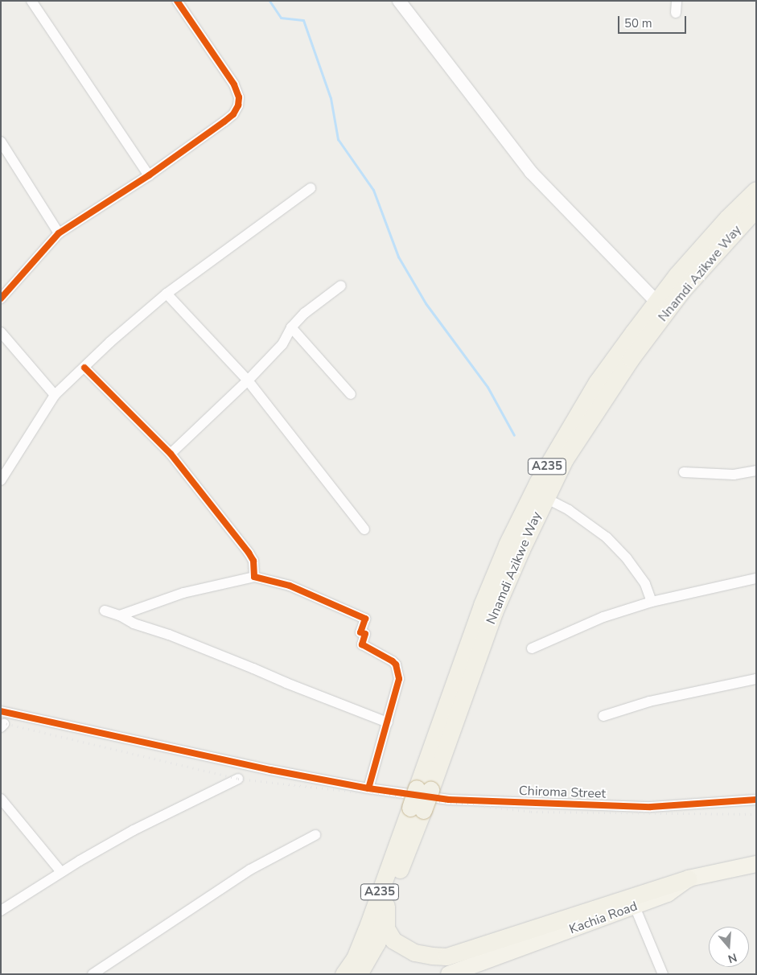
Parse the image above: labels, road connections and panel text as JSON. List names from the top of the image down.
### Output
{
  "streets": {
    "highway": ["Nnamdi Azikwe Way", "A235"],
    "main road": ["Kachia Road"],
    "street": ["Chiroma Street"]
  },
  "crossings": [
    ["Nnamdi Azikwe Way", "A235"]
  ],
  "scale_bar": "50 m",
  "north": "bottom"
}
